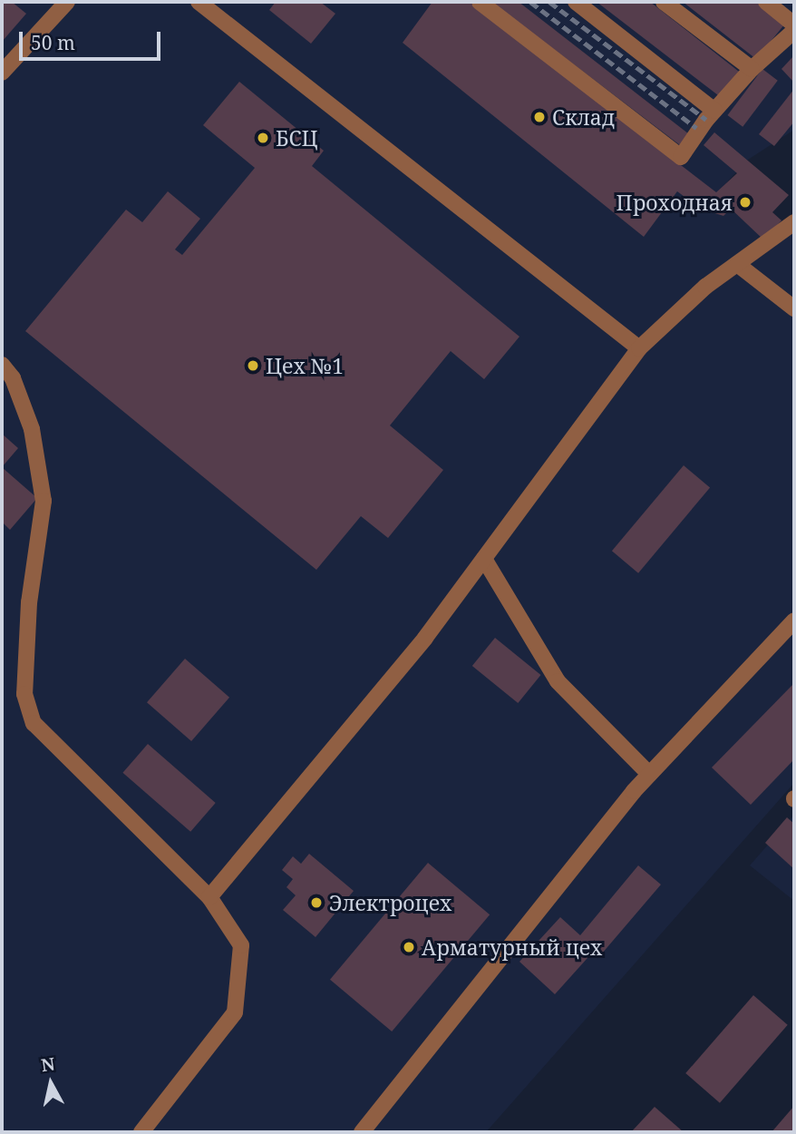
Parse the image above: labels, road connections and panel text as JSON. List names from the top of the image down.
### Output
{
  "places": [
    "Склад",
    "БСЦ",
    "Проходная",
    "Цех №1",
    "Электроцех",
    "Арматурный цех"
  ],
  "scale_bar": "50 m",
  "north": "top"
}
